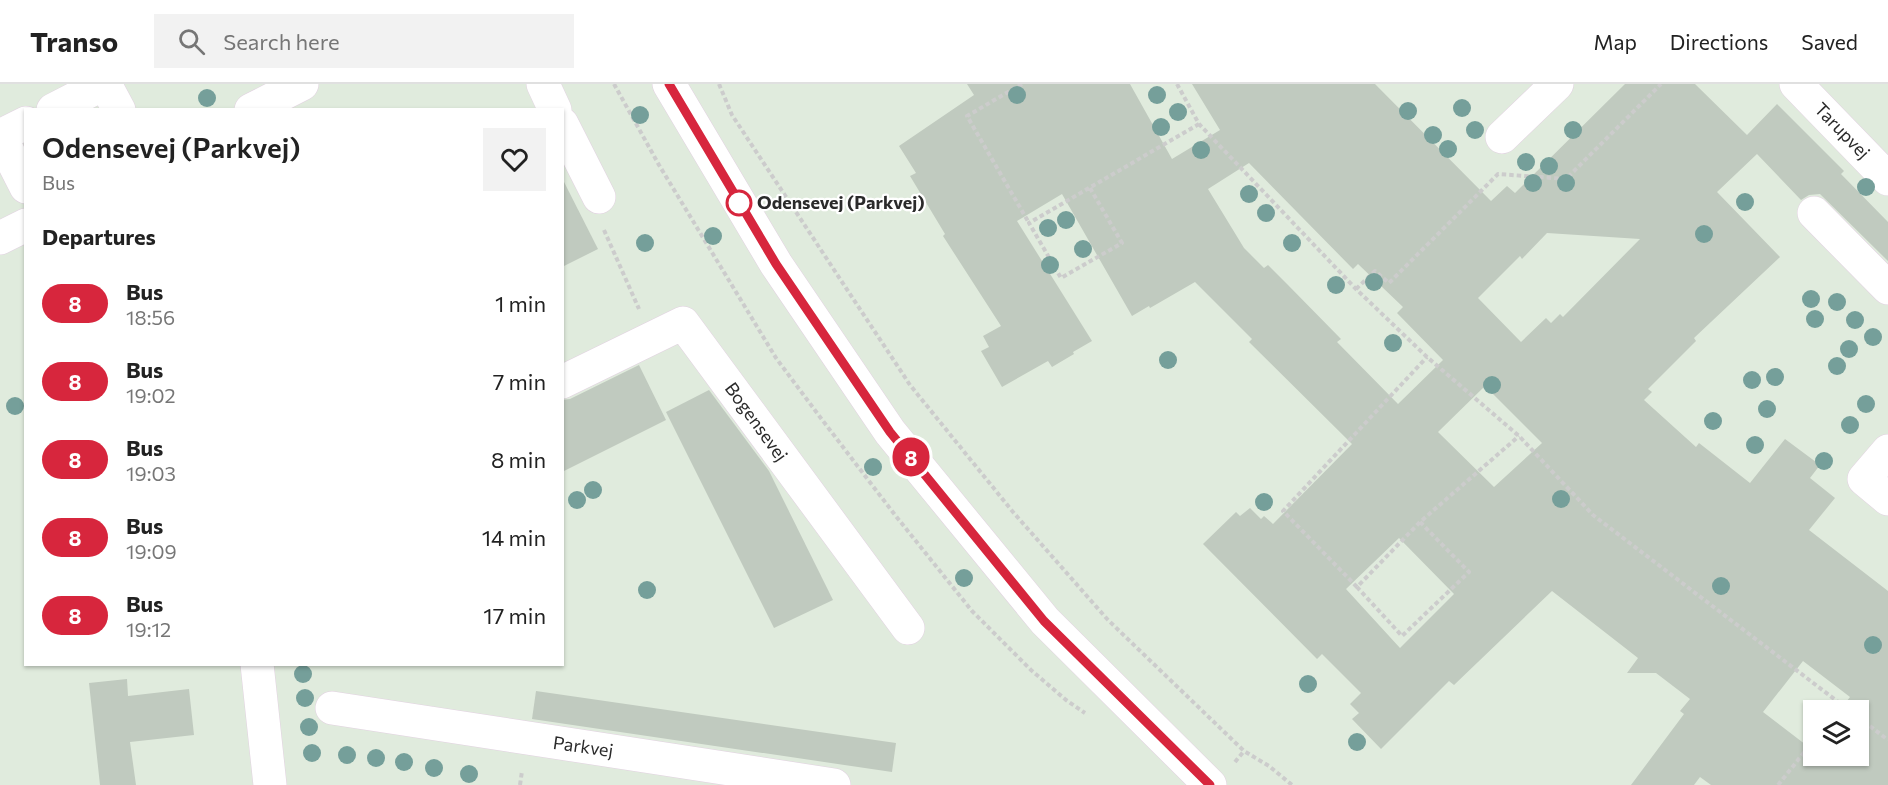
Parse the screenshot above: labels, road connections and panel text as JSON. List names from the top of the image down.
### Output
{
  "streets": {
    "street": ["Tarupvej", "Bogensevej", "Parkvej"]
  },
  "places": ["Odensevej (Parkvej)"],
  "lines": ["bus line 8"],
  "page": {
    "header": "Transo",
    "search": "Search here",
    "nav": ["Map", "Directions", "Saved"],
    "on_map": "8",
    "heading": [
      ["Odensevej (Parkvej)", "Bus"],
      "Departures"
    ],
    "list": [
      {
        "mark": "8",
        "name": "Bus",
        "note": "18:56",
        "value": "1 min"
      },
      {
        "mark": "8",
        "name": "Bus",
        "note": "19:02",
        "value": "7 min"
      },
      {
        "mark": "8",
        "name": "Bus",
        "note": "19:03",
        "value": "8 min"
      },
      {
        "mark": "8",
        "name": "Bus",
        "note": "19:09",
        "value": "14 min"
      },
      {
        "mark": "8",
        "name": "Bus",
        "note": "19:12",
        "value": "17 min"
      }
    ]
  }
}
